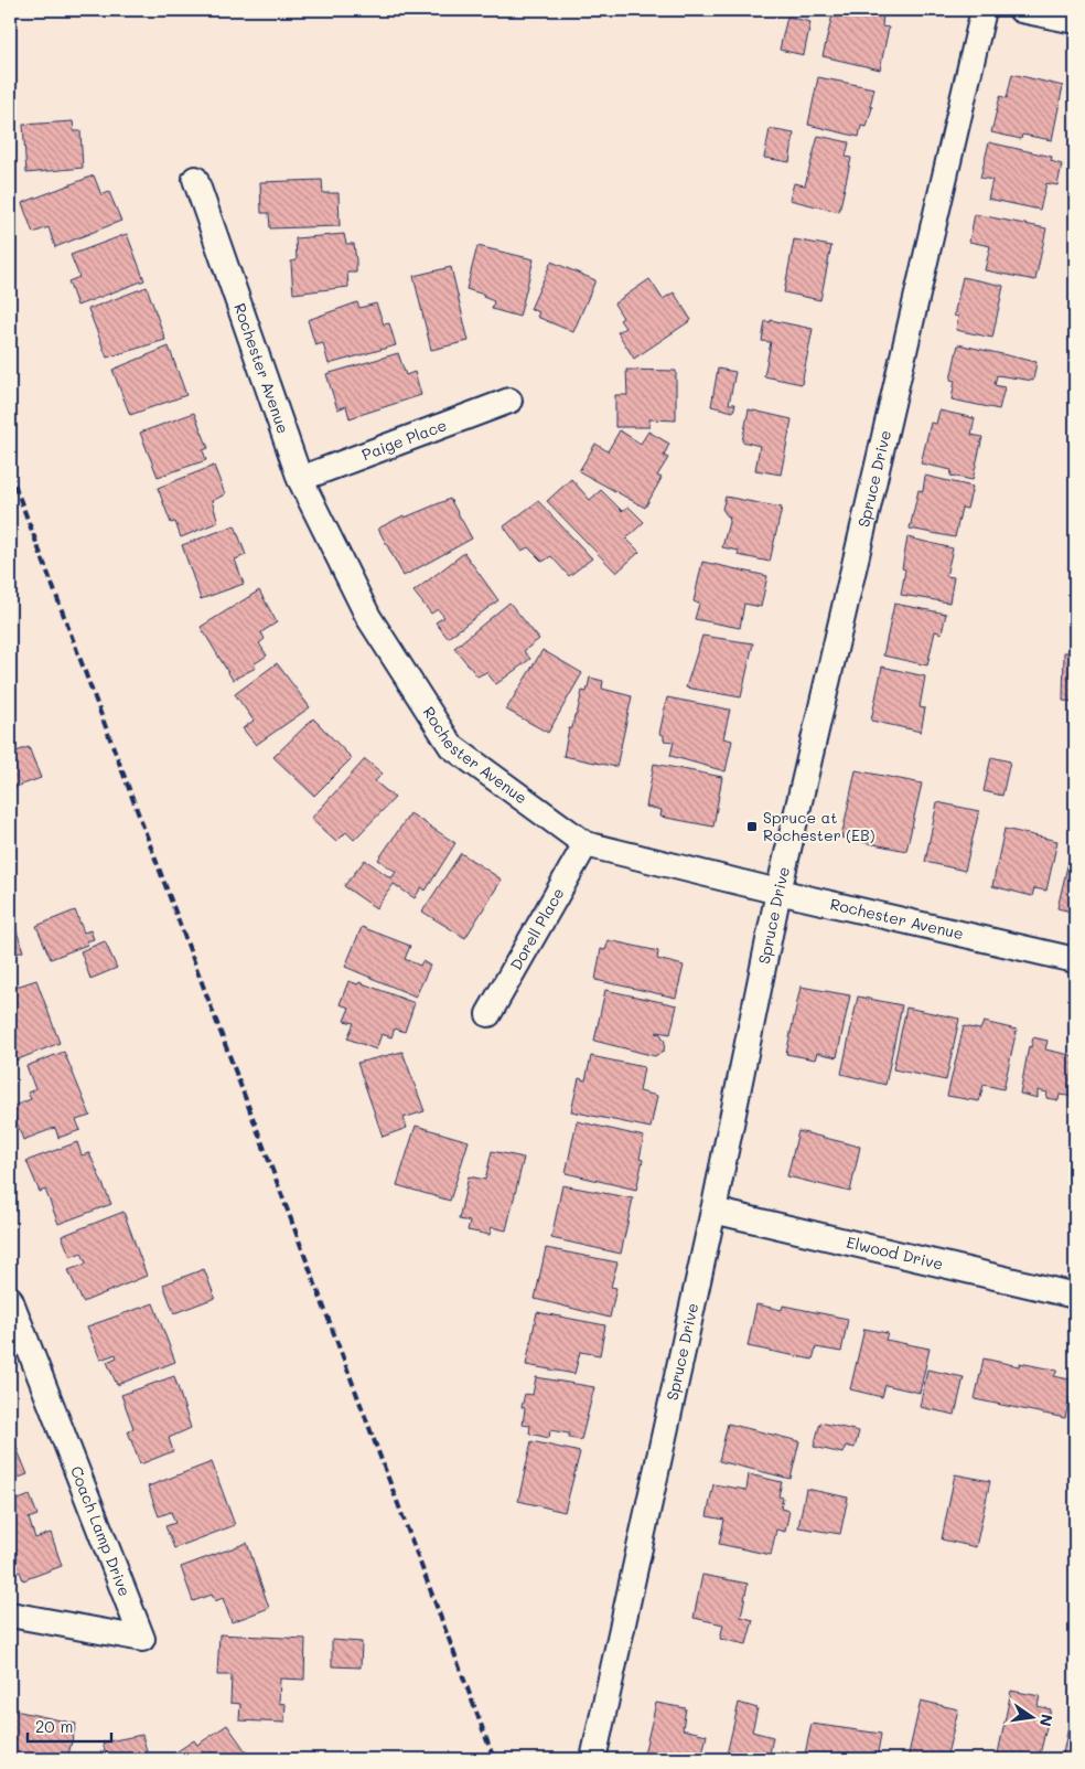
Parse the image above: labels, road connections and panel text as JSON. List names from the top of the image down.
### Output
{
  "streets": {
    "street": [
      "Rochester Avenue",
      "Paige Place",
      "Spruce Drive",
      "Dorell Place",
      "Elwood Drive",
      "Coach Lamp Drive"
    ]
  },
  "crossings": [
    ["Rochester Avenue", "Paige Place"],
    ["Rochester Avenue", "Spruce Drive"],
    ["Rochester Avenue", "Dorell Place"],
    ["Spruce Drive", "Elwood Drive"]
  ],
  "places": {
    "transit": ["Spruce at Rochester (EB)"]
  },
  "scale_bar": "20 m",
  "north": "right"
}
